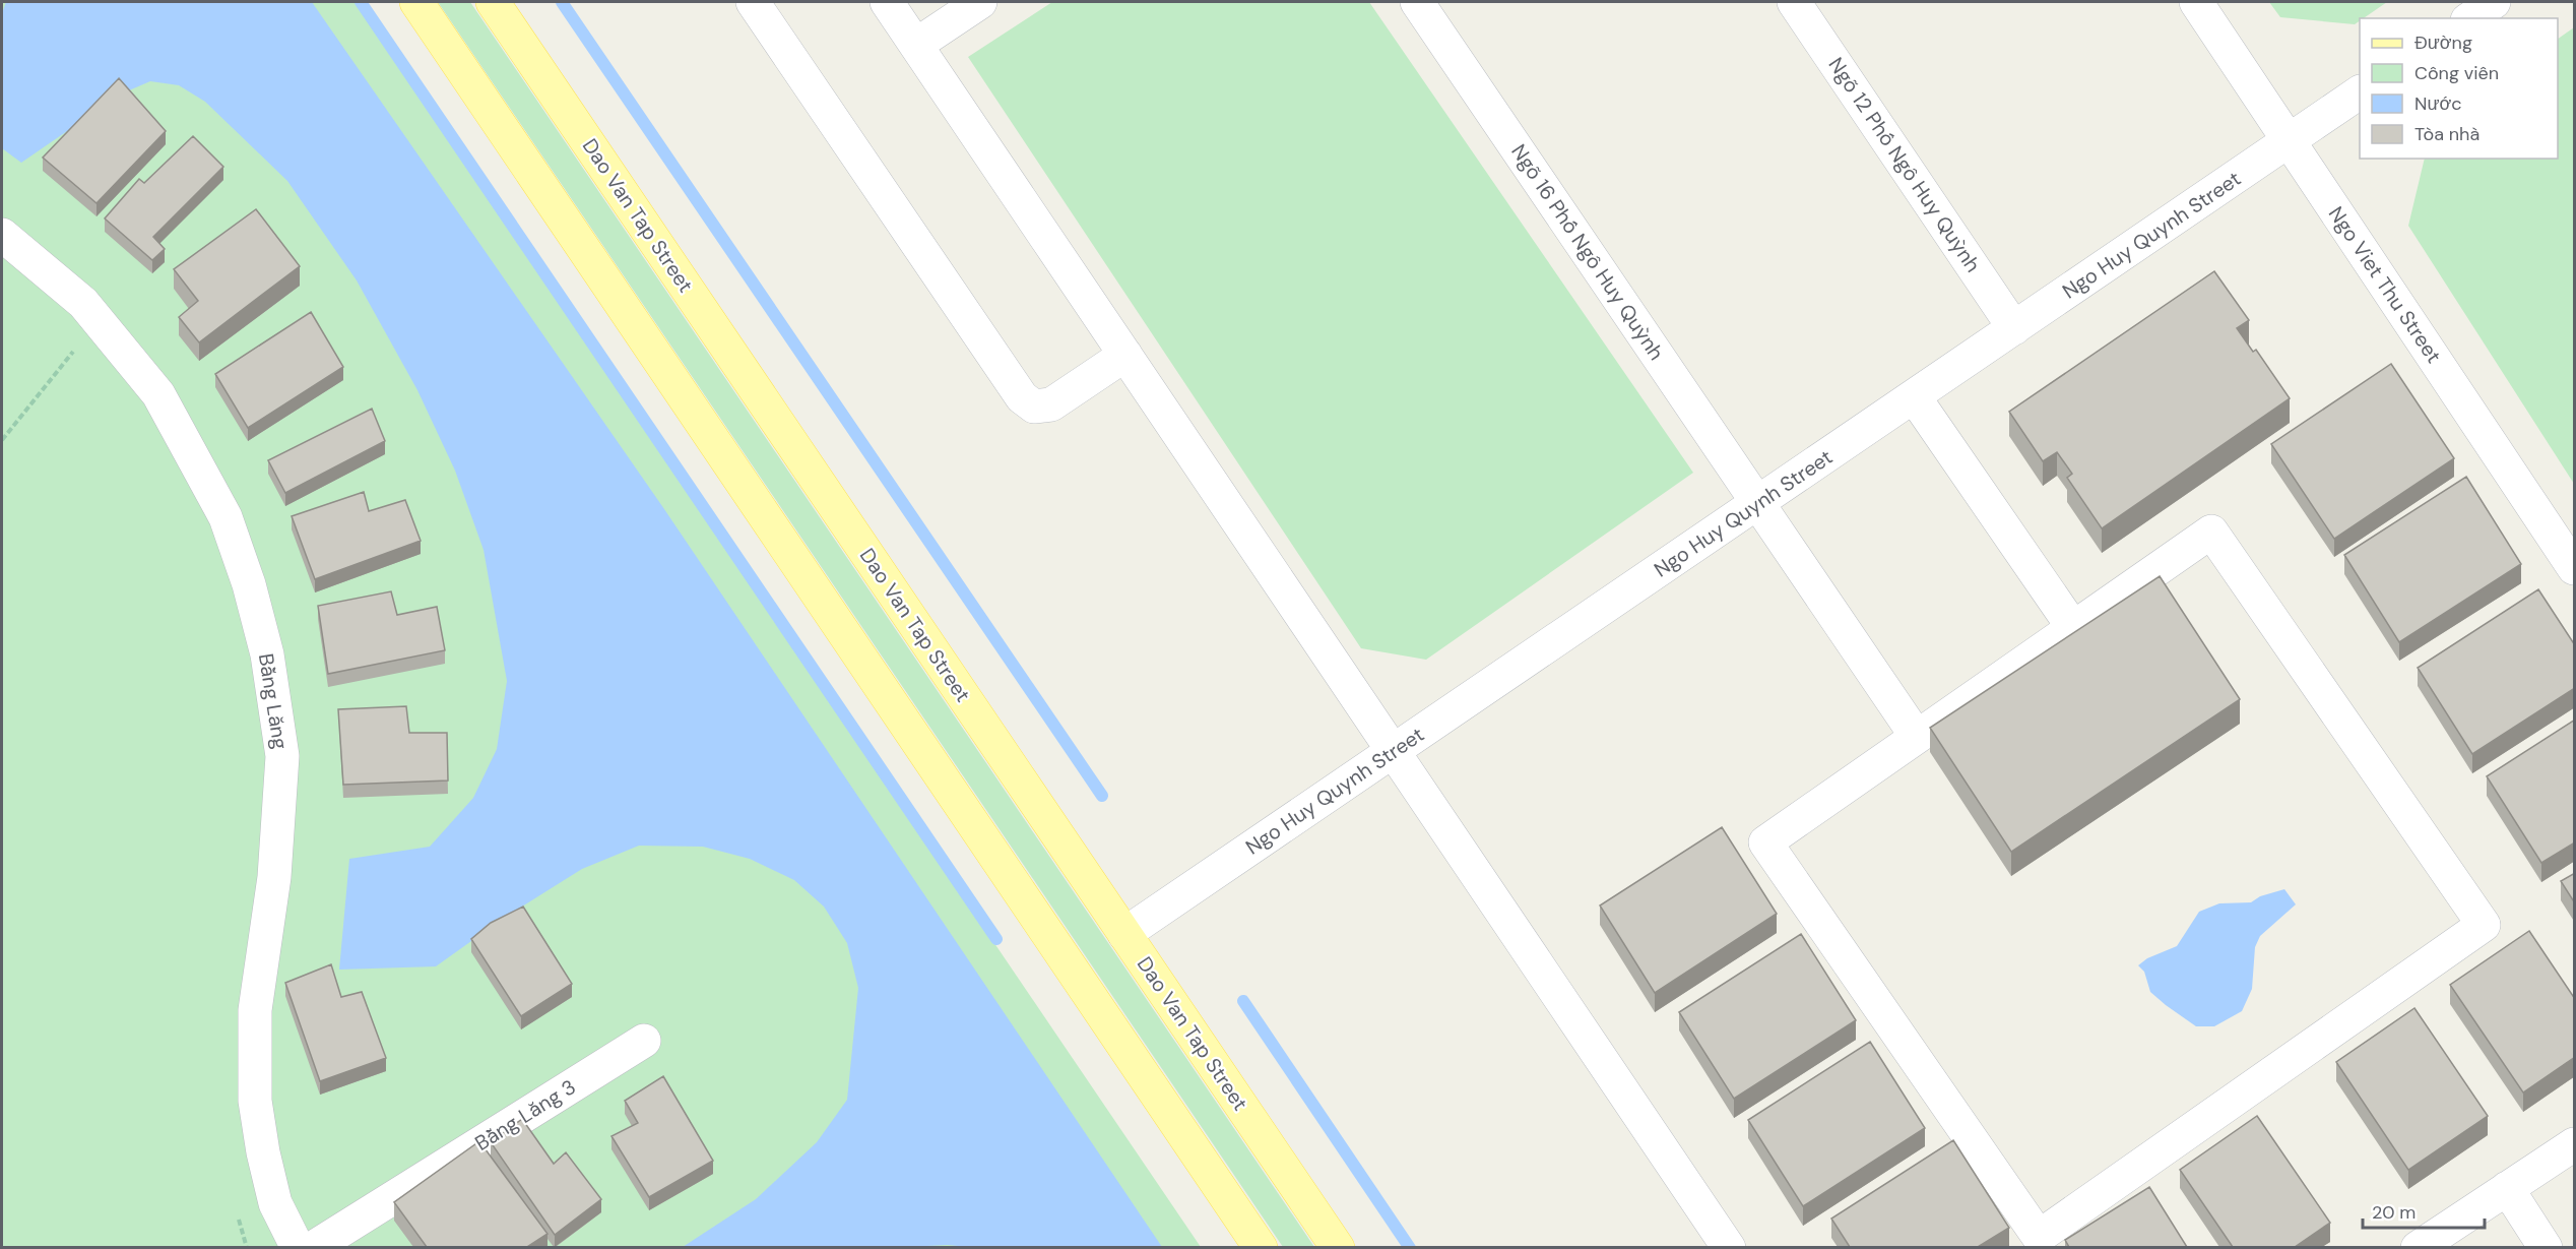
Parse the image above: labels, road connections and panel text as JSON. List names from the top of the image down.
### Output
{
  "streets": {
    "main road": ["Dao Van Tap Street"],
    "street": [
      "Ngõ 12 Phố Ngô Huy Quỳnh",
      "Ngo Huy Quynh Street",
      "Ngõ 16 Phố Ngô Huy Quỳnh",
      "Ngo Viet Thu Street",
      "Bằng Lăng",
      "Bằng Lăng 3"
    ]
  },
  "crossings": [
    ["Ngõ 12 Phố Ngô Huy Quỳnh", "Ngo Huy Quynh Street"],
    ["Dao Van Tap Street", "Ngo Huy Quynh Street"],
    ["Ngo Huy Quynh Street", "Ngõ 16 Phố Ngô Huy Quỳnh"],
    ["Ngo Huy Quynh Street", "Ngo Viet Thu Street"]
  ],
  "legend": [
    "Đường",
    "Công viên",
    "Nước",
    "Tòa nhà"
  ],
  "scale_bar": "20 m"
}
